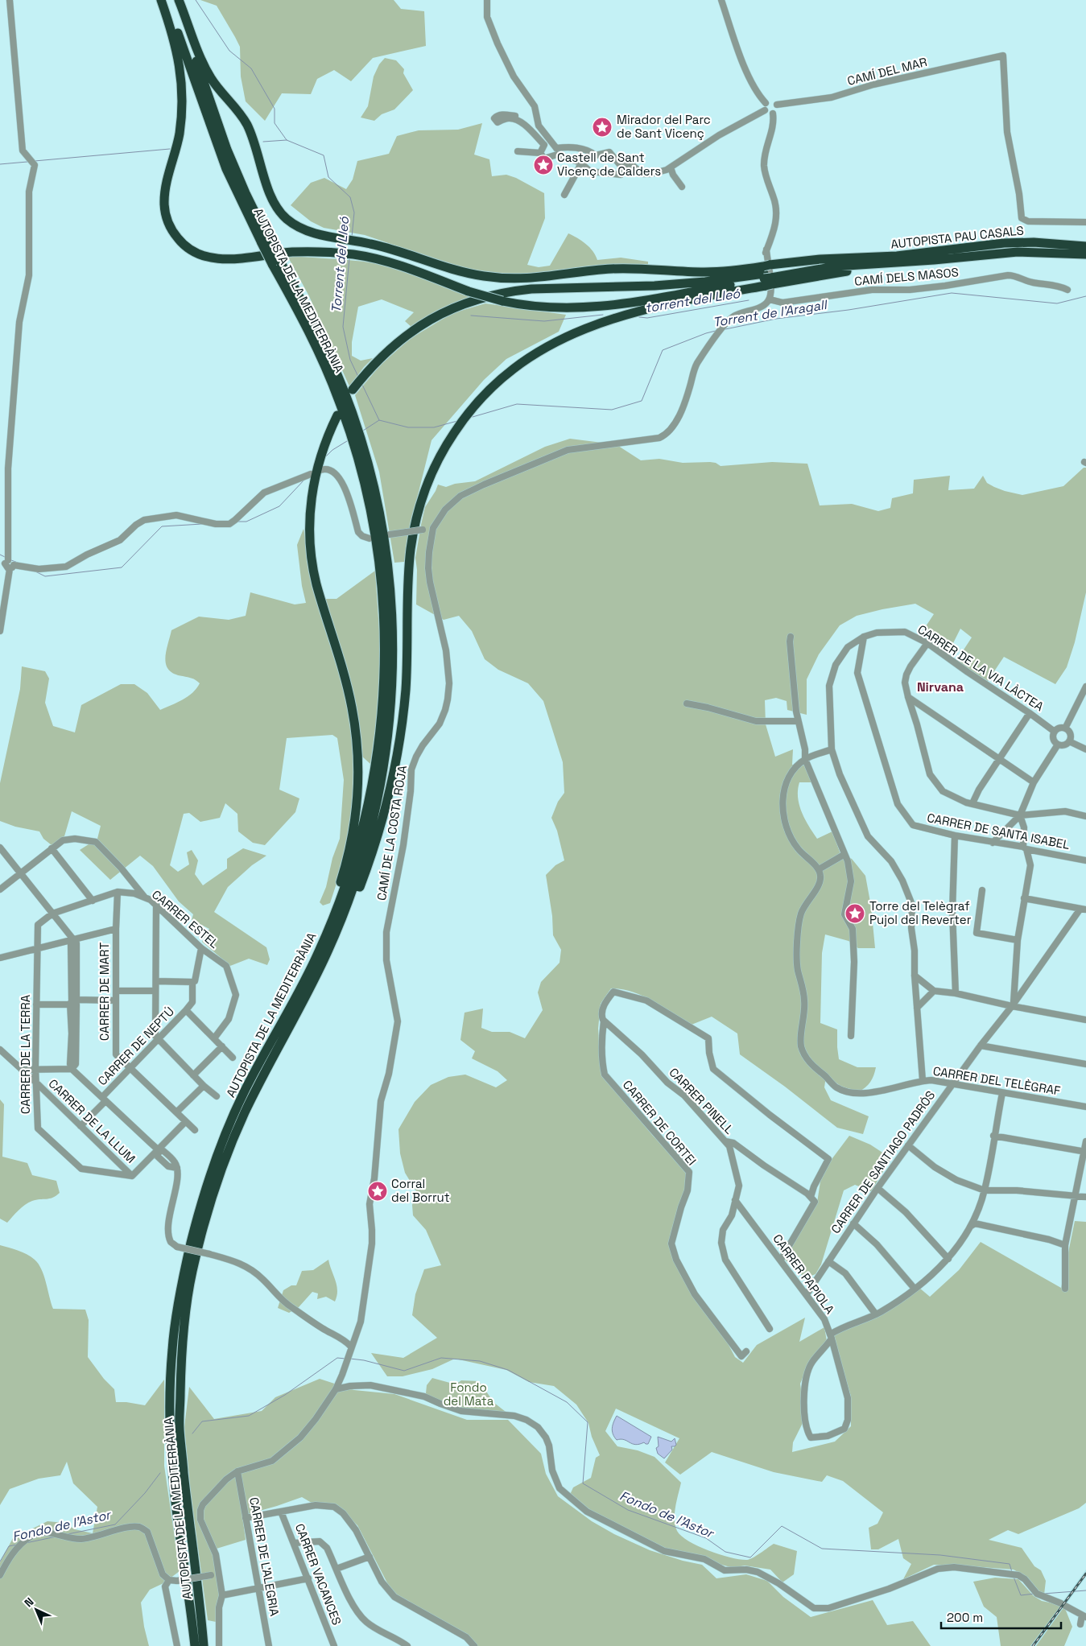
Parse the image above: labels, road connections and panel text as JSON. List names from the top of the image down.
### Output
{
  "streets": {
    "highway": ["AUTOPISTA PAU CASALS", "AUTOPISTA DE LA MEDITERRÀNIA"],
    "street": [
      "CAMÍ DEL MAR",
      "CAMÍ DELS MASOS",
      "CARRER DE LA VIA LÀCTEA",
      "CARRER DE SANTA ISABEL",
      "CAMÍ DE LA COSTA ROJA",
      "CARRER ESTEL",
      "CARRER DE MART",
      "CARRER DE NEPTÚ",
      "CARRER DE LA TERRA",
      "CARRER DEL TELÈGRAF",
      "CARRER PINELL",
      "CARRER DE LA LLUM",
      "CARRER DE CORTEI",
      "CARRER DE SANTIAGO PADRÓS",
      "CARRER PAPIOLA",
      "CARRER DE L'ALEGRIA",
      "CARRER VACANCES"
    ]
  },
  "crossings": [
    ["CAMÍ DELS MASOS", "CAMÍ DE LA COSTA ROJA"],
    ["CARRER DE LA VIA LÀCTEA", "CARRER DE SANTA ISABEL"],
    ["CARRER DE LA VIA LÀCTEA", "CARRER DEL TELÈGRAF"],
    ["CAMÍ DE LA COSTA ROJA", "CARRER DE L'ALEGRIA"],
    ["CARRER ESTEL", "CARRER DE MART"],
    ["CARRER ESTEL", "CARRER DE LA TERRA"],
    ["CARRER DE MART", "CARRER DE NEPTÚ"],
    ["CARRER DE NEPTÚ", "CARRER DE LA LLUM"],
    ["CARRER DE LA TERRA", "CARRER DE LA LLUM"],
    ["CARRER DEL TELÈGRAF", "CARRER DE SANTIAGO PADRÓS"],
    ["CARRER PINELL", "CARRER DE CORTEI"],
    ["CARRER PINELL", "CARRER PAPIOLA"],
    ["CARRER DE SANTIAGO PADRÓS", "CARRER PAPIOLA"]
  ],
  "districts": ["Nirvana"],
  "water": [
    "Torrent del Lleó",
    "torrent del Lleó",
    "Torrent de l'Aragall",
    "Fondo de l'Astor"
  ],
  "parks": ["Fondo del Mata"],
  "places": {
    "place": [
      "Mirador del Parc de Sant Vicenç",
      "Castell de Sant Vicenç de Calders",
      "Torre del Telègraf Pujol del Reverter",
      "Corral del Borrut"
    ]
  },
  "scale_bar": "200 m",
  "north": "top left"
}
